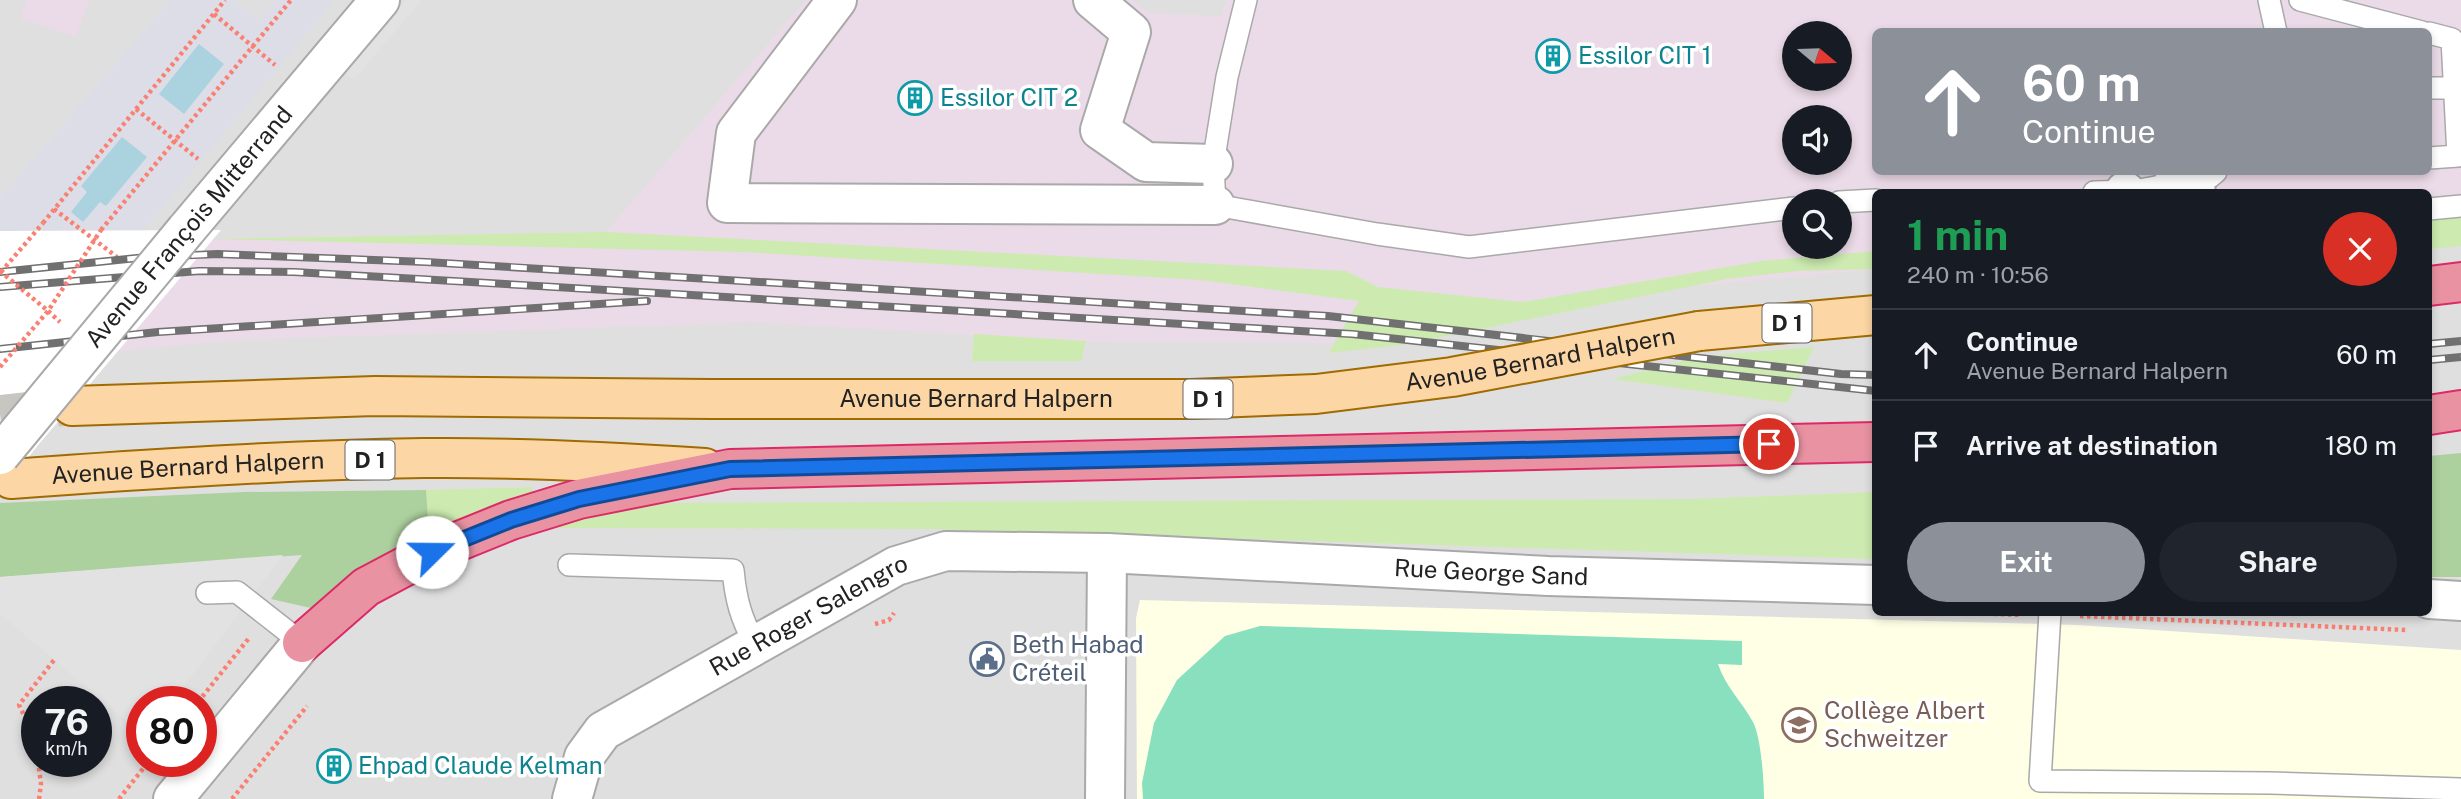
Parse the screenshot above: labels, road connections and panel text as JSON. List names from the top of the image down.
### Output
{
  "streets": {
    "highway": ["D 1", "Avenue Bernard Halpern"],
    "street": ["Avenue François Mitterrand", "Rue George Sand", "Rue Roger Salengro"]
  },
  "crossings": [
    ["Avenue François Mitterrand", "Avenue Bernard Halpern"],
    ["Rue George Sand", "Rue Roger Salengro"]
  ],
  "places": {
    "building": ["Essilor CIT 1", "Essilor CIT 2", "Ehpad Claude Kelman"],
    "public building": ["Beth Habad Créteil"],
    "school or university": ["Collège Albert Schweitzer"]
  },
  "north": "right",
  "page": {
    "turn": ["60 m", "Continue"],
    "heading": ["1 min", "240 m · 10:56"],
    "list": [
      {
        "name": "Continue",
        "note": "Avenue Bernard Halpern",
        "value": "60 m"
      },
      {
        "name": "Arrive at destination",
        "value": "180 m"
      }
    ],
    "buttons": ["Exit", "Share"],
    "speed": "76 km/h",
    "limit": "80"
  }
}
